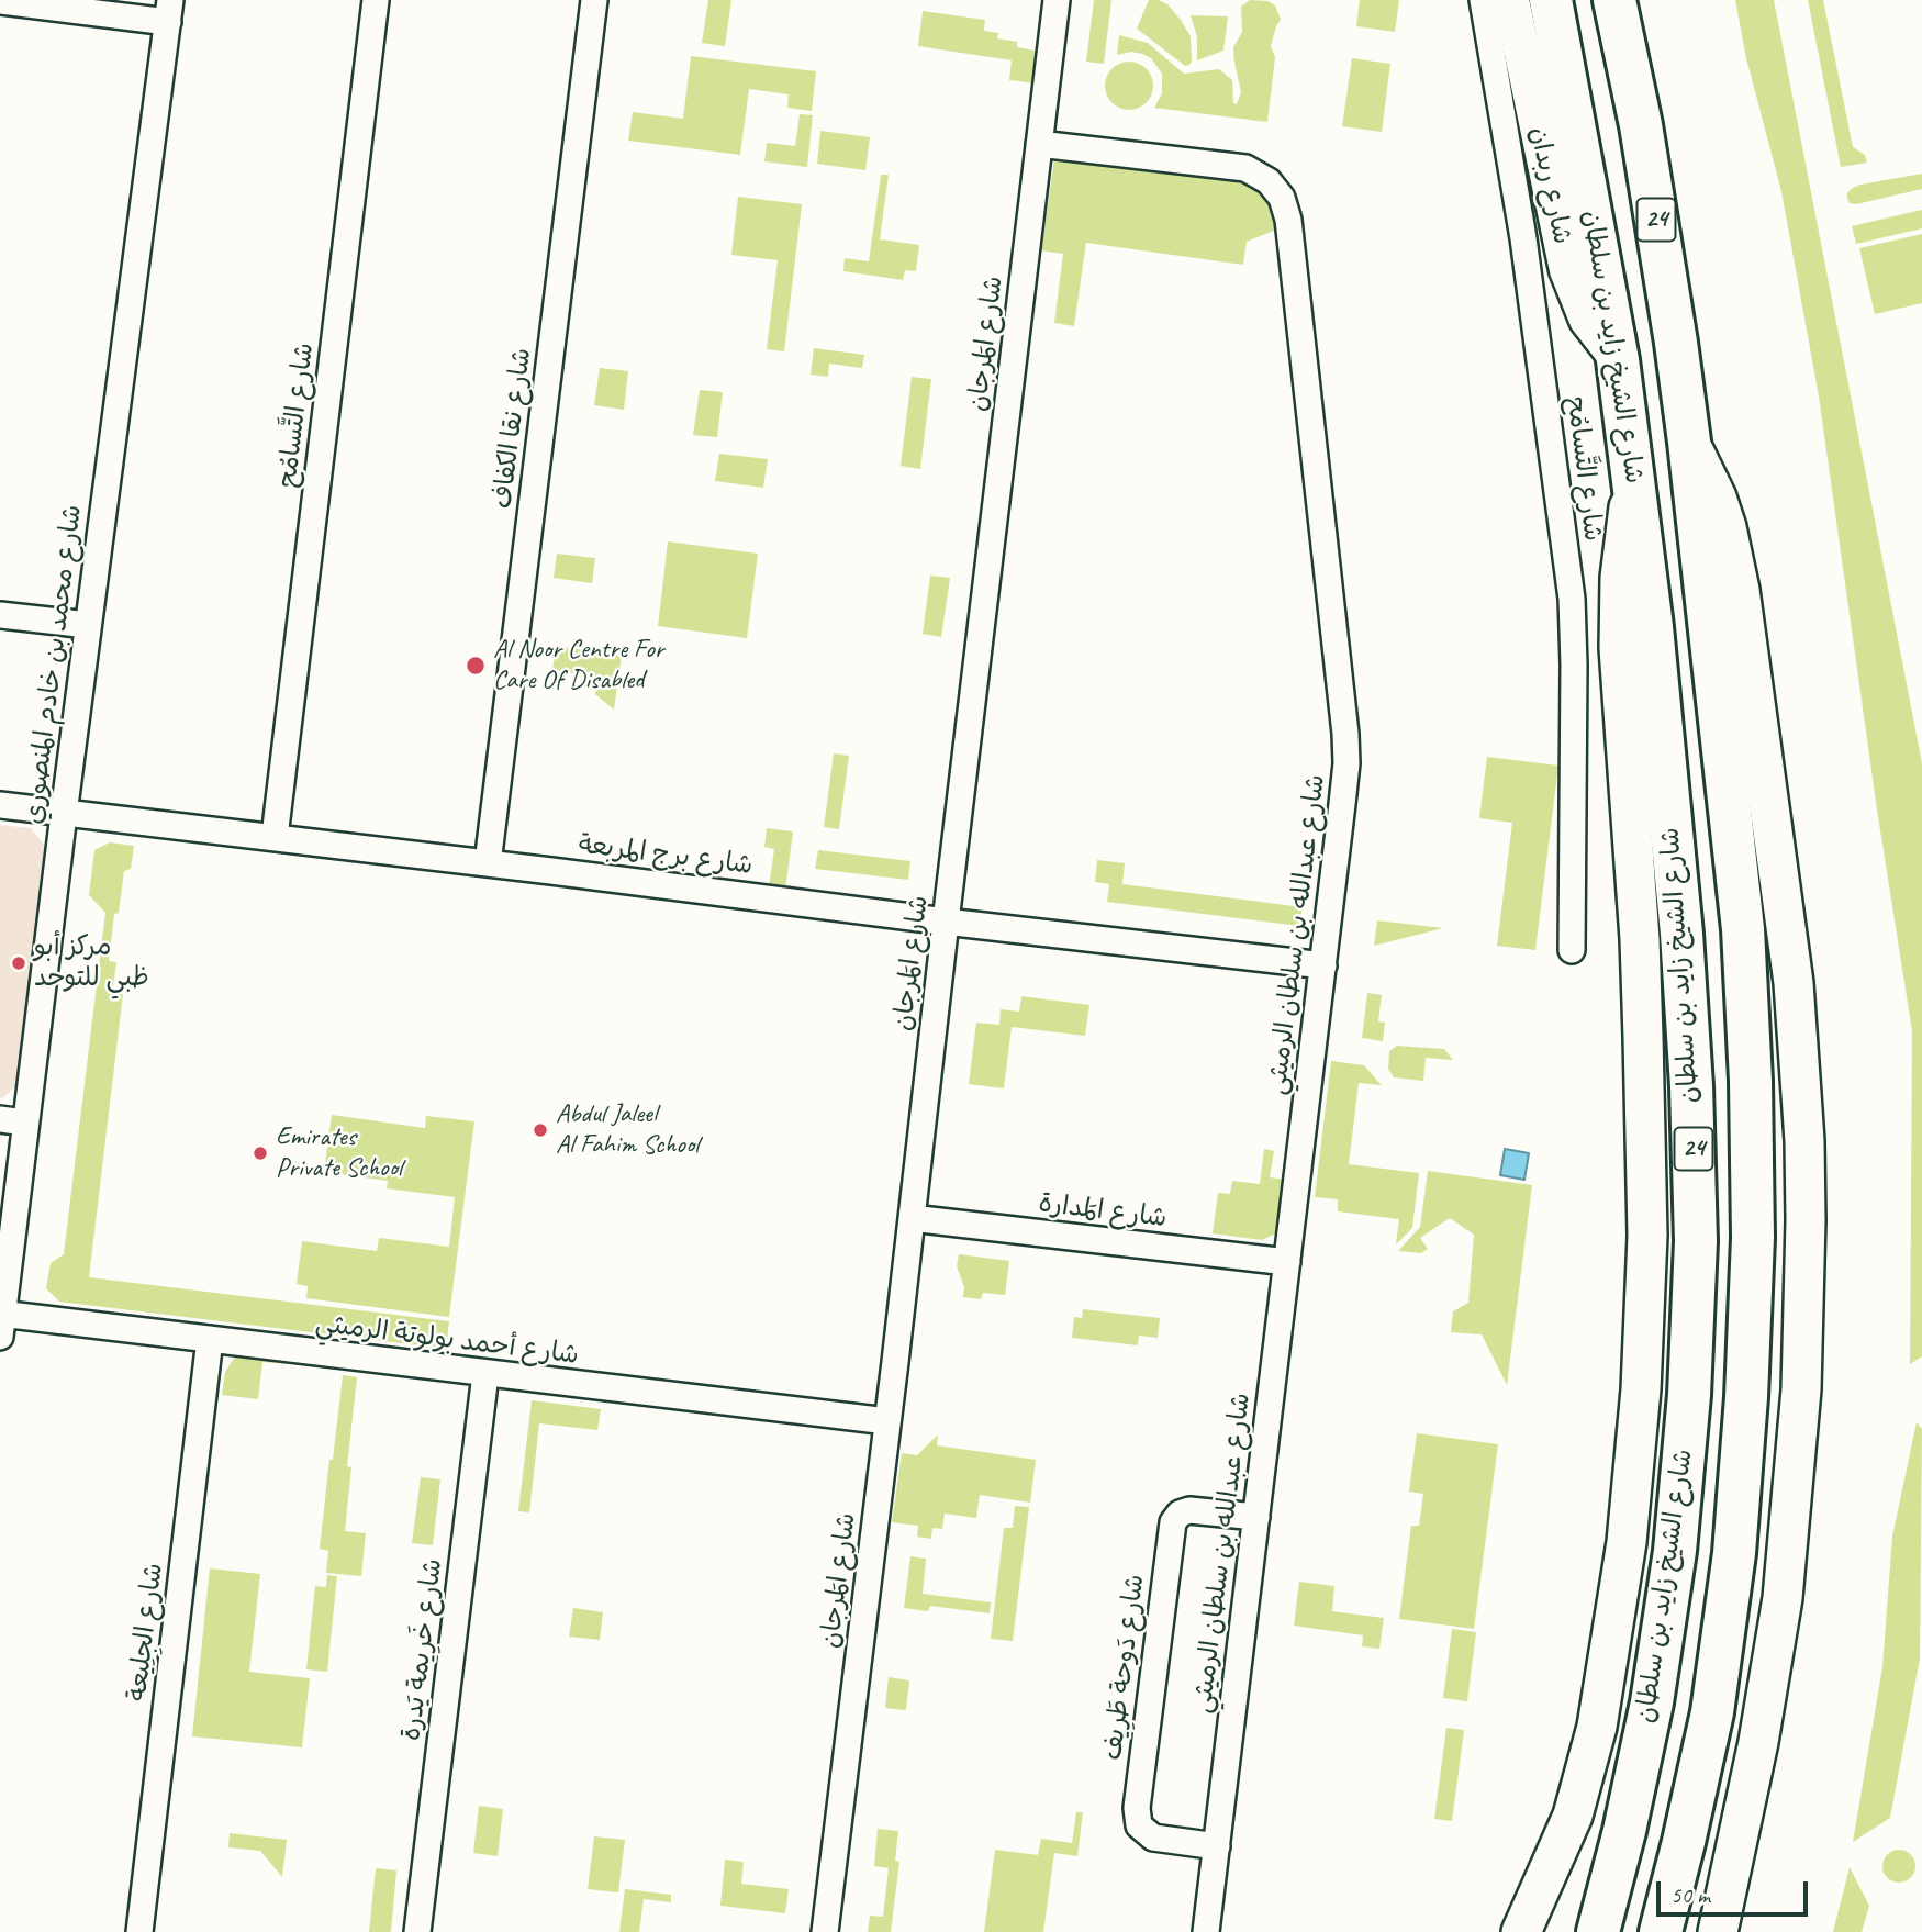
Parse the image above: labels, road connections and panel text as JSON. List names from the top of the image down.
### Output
{
  "streets": {
    "highway": ["24", "شارع الشيخ زايد بن سلطان"],
    "main road": ["شارع ربدان"],
    "street": [
      "شارع المَرجان",
      "شارع التَّسامُح",
      "شارع نقا الكفاف",
      "شارع محمد بن خادم المنصوري",
      "شارع برج المربعة",
      "شارع عبدالله بن سلطان الرميثي",
      "شارع المَدارة",
      "شارع أحمد بولوتة الرميثي",
      "شارع الجِلِيعة",
      "شارع خَرِيمة يَدرة",
      "شارع دَوحة طَرِيف"
    ]
  },
  "crossings": [
    ["شارع ربدان", "شارع الشيخ زايد بن سلطان"],
    ["شارع المَرجان", "شارع برج المربعة"],
    ["شارع المَرجان", "شارع عبدالله بن سلطان الرميثي"],
    ["شارع المَرجان", "شارع المَدارة"],
    ["شارع المَرجان", "شارع أحمد بولوتة الرميثي"],
    ["شارع التَّسامُح", "شارع برج المربعة"],
    ["شارع نقا الكفاف", "شارع برج المربعة"],
    ["شارع محمد بن خادم المنصوري", "شارع برج المربعة"],
    ["شارع محمد بن خادم المنصوري", "شارع أحمد بولوتة الرميثي"],
    ["شارع برج المربعة", "شارع عبدالله بن سلطان الرميثي"],
    ["شارع عبدالله بن سلطان الرميثي", "شارع المَدارة"],
    ["شارع عبدالله بن سلطان الرميثي", "شارع دَوحة طَرِيف"],
    ["شارع أحمد بولوتة الرميثي", "شارع الجِلِيعة"],
    ["شارع أحمد بولوتة الرميثي", "شارع خَرِيمة يَدرة"]
  ],
  "places": [
    "Al Noor Centre For Care Of Disabled",
    "مركز أبو ظبي للتوحد",
    "Abdul Jaleel Al Fahim School",
    "Emirates Private School"
  ],
  "scale_bar": "50 m"
}
